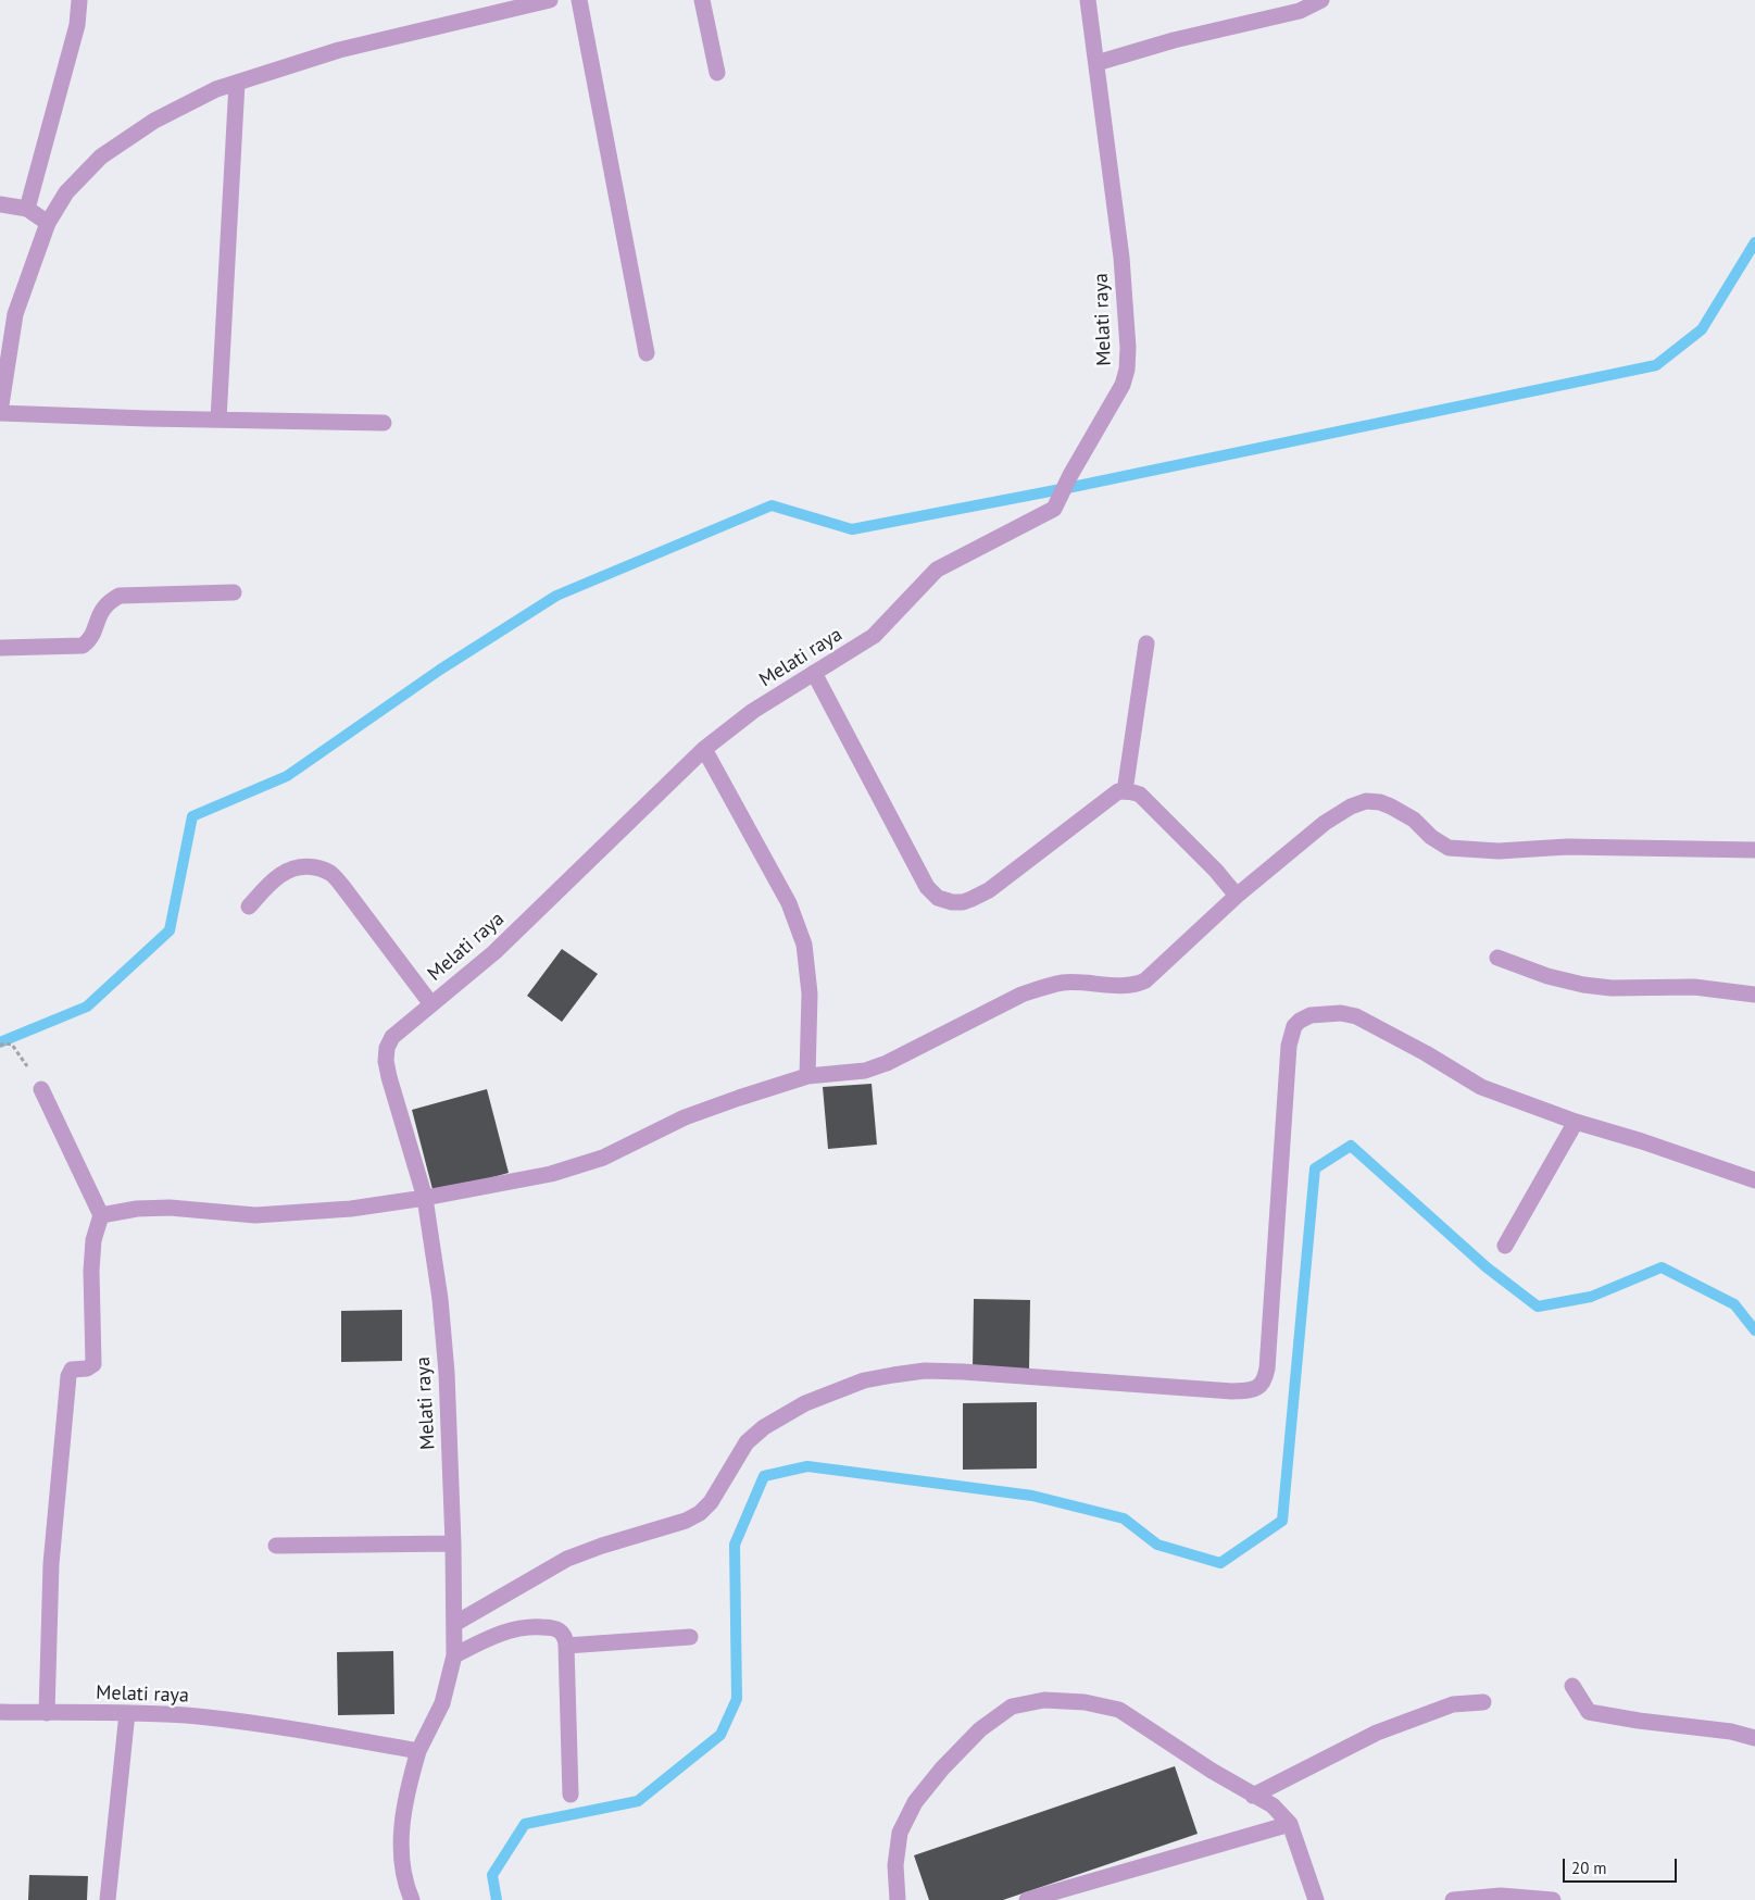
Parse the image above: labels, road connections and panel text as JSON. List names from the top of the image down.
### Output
{
  "streets": {
    "street": ["Melati raya"]
  },
  "scale_bar": "20 m"
}
